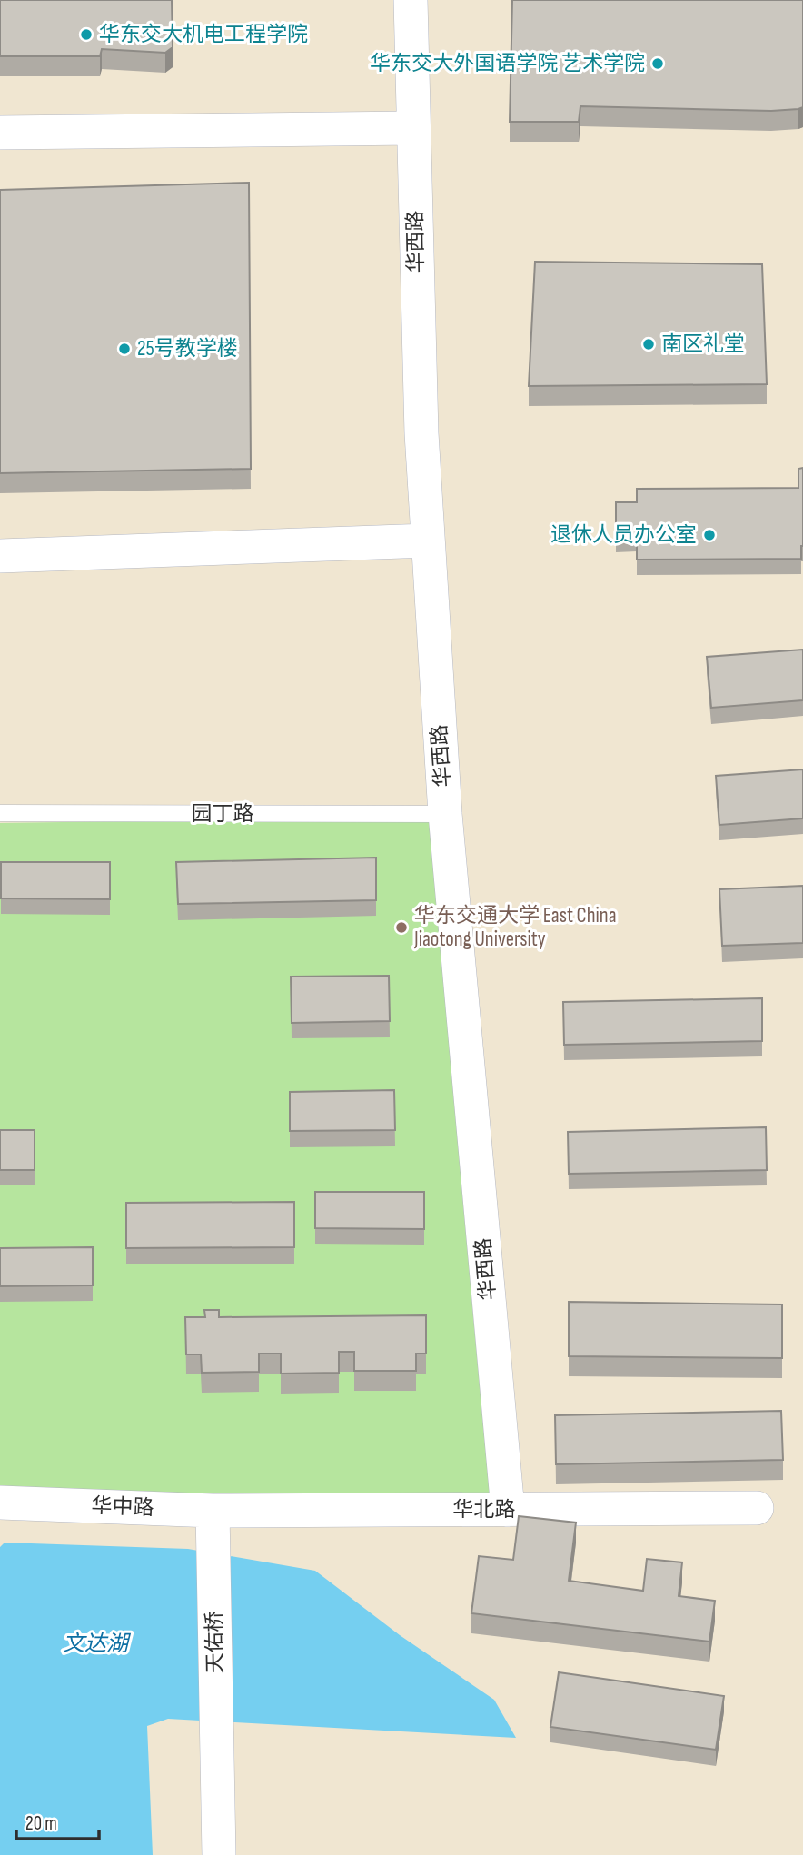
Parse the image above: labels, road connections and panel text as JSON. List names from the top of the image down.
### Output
{
  "streets": {
    "street": [
      "华西路",
      "华中路",
      "华北路",
      "天佑桥"
    ],
    "lane": ["园丁路"]
  },
  "crossings": [
    ["华西路", "园丁路"],
    ["华西路", "华北路"],
    ["华中路", "华北路"],
    ["华中路", "天佑桥"],
    ["华北路", "天佑桥"]
  ],
  "water": ["文达湖"],
  "places": [
    "华东交大机电工程学院",
    "华东交大外国语学院 艺术学院",
    "南区礼堂",
    "25号教学楼",
    "退休人员办公室",
    "华东交通大学 East China Jiaotong University"
  ],
  "scale_bar": "20 m"
}
